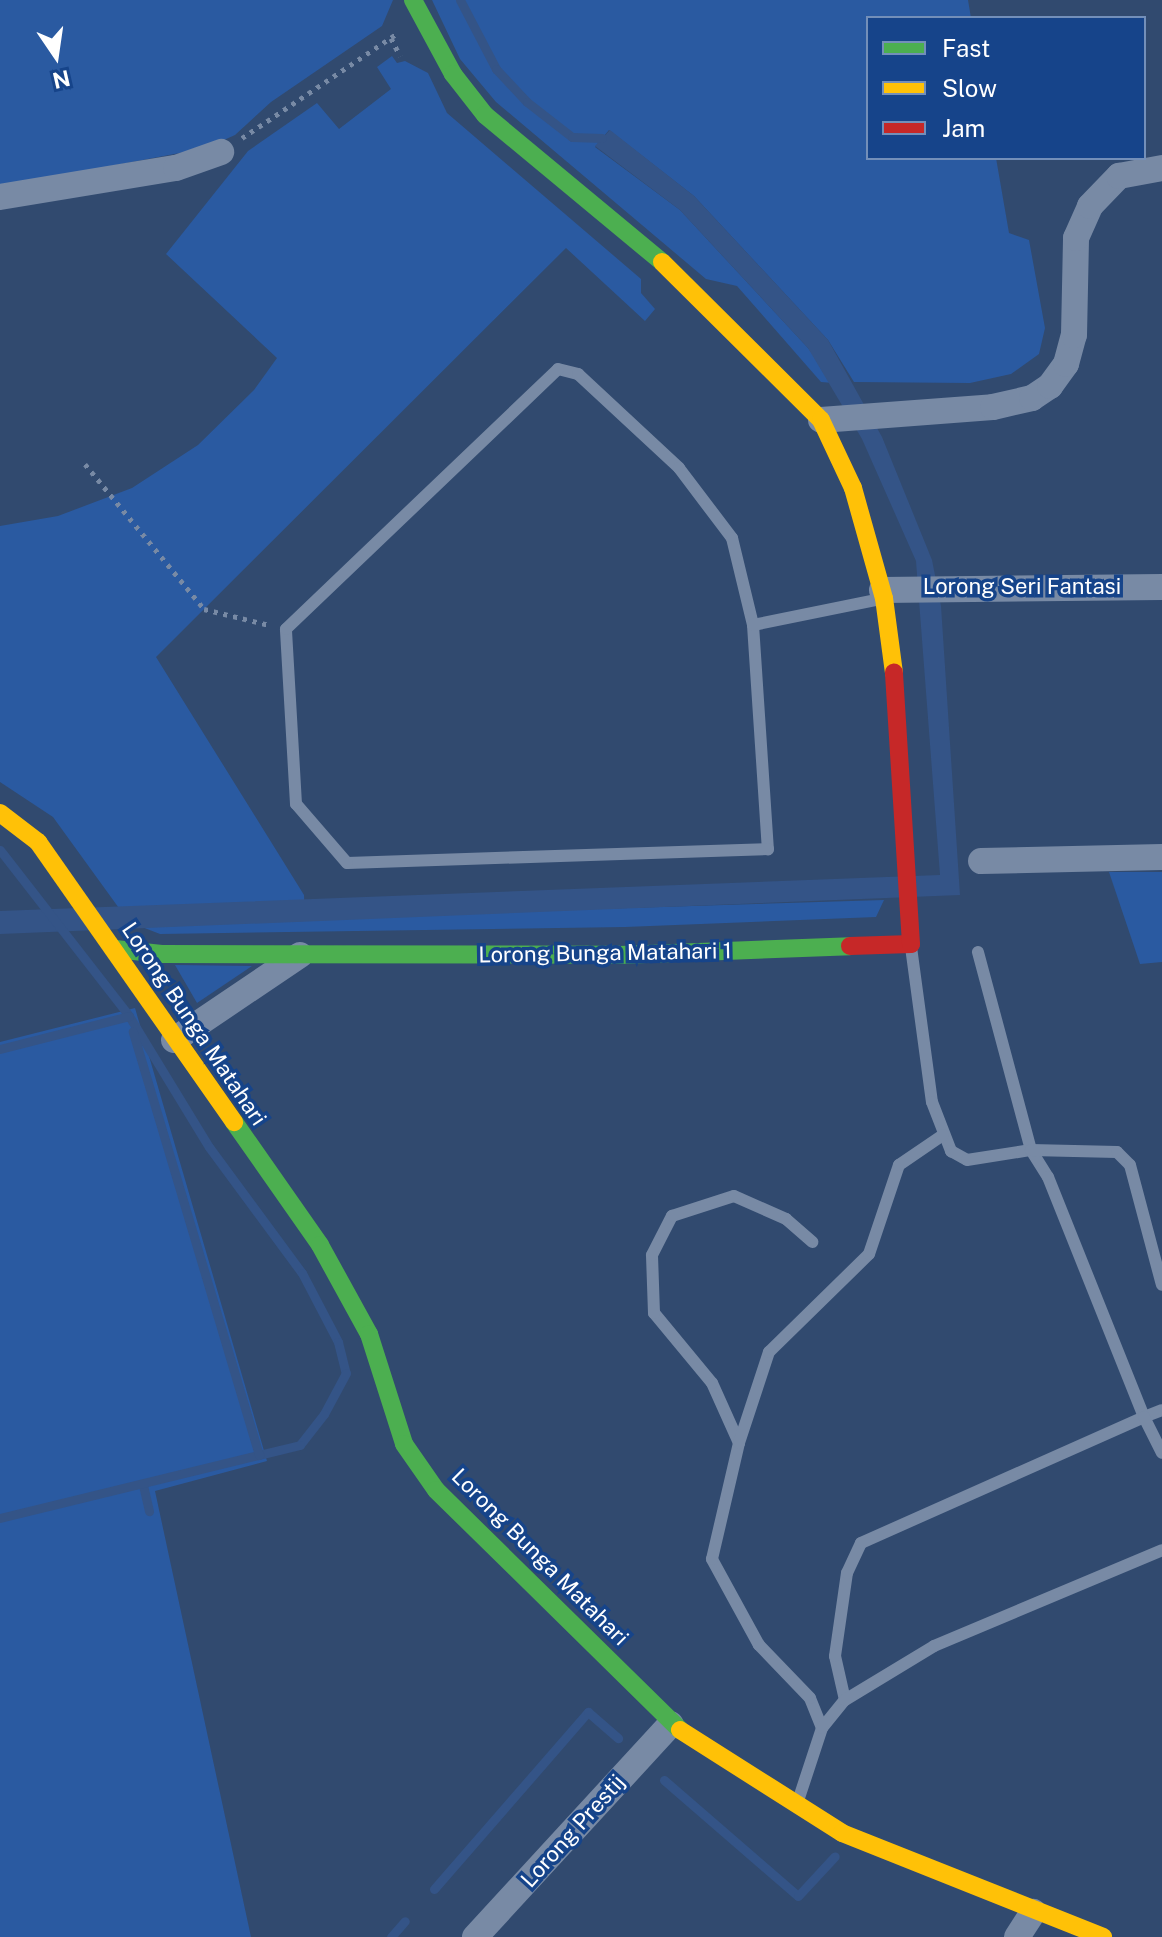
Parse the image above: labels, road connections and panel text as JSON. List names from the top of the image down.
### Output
{
  "streets": {
    "street": [
      "Lorong Seri Fantasi",
      "Lorong Bunga Matahari 1",
      "Lorong Bunga Matahari",
      "Lorong Prestij"
    ]
  },
  "crossings": [
    ["Lorong Bunga Matahari 1", "Lorong Bunga Matahari"],
    ["Lorong Bunga Matahari", "Lorong Prestij"]
  ],
  "legend": ["Fast", "Slow", "Jam"],
  "north": "bottom"
}
